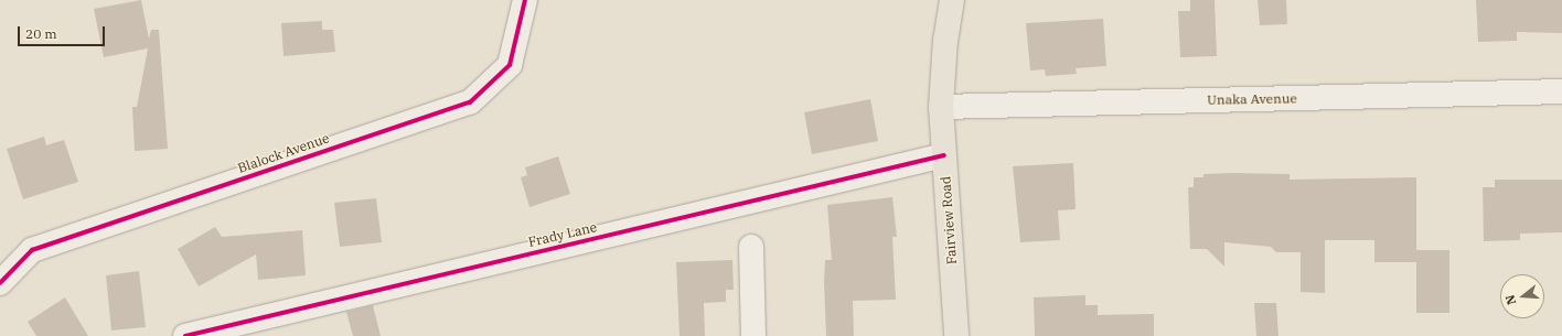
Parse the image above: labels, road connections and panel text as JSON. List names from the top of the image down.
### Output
{
  "streets": {
    "main road": ["Fairview Road"],
    "street": ["Unaka Avenue", "Blalock Avenue", "Frady Lane"]
  },
  "crossings": [
    ["Unaka Avenue", "Fairview Road"],
    ["Fairview Road", "Frady Lane"]
  ],
  "scale_bar": "20 m",
  "north": "left"
}
